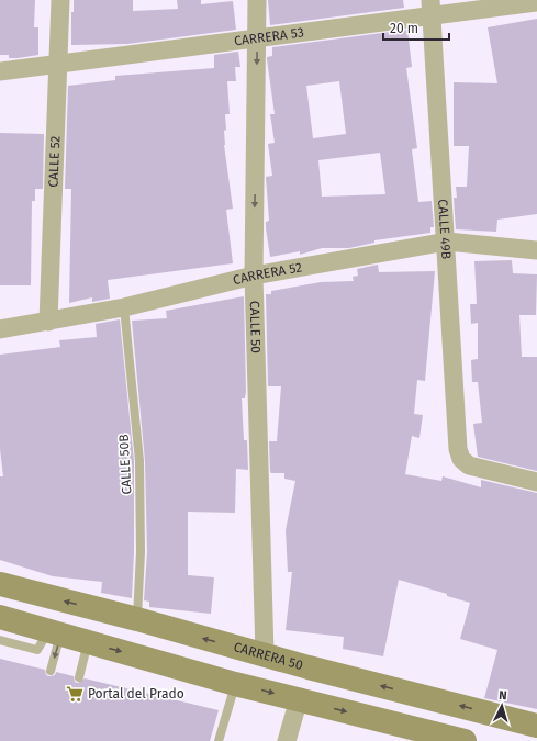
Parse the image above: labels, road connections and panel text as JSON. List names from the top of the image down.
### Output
{
  "streets": {
    "street": [
      "CARRERA 53",
      "CALLE 52",
      "CALLE 49B",
      "CARRERA 52",
      "CALLE 50",
      "CARRERA 50"
    ],
    "lane": ["CALLE 50B"]
  },
  "crossings": [
    ["CARRERA 53", "CALLE 52"],
    ["CARRERA 53", "CALLE 49B"],
    ["CARRERA 53", "CALLE 50"],
    ["CALLE 52", "CARRERA 52"],
    ["CALLE 49B", "CARRERA 52"],
    ["CARRERA 52", "CALLE 50"],
    ["CARRERA 52", "CALLE 50B"],
    ["CALLE 50", "CARRERA 50"],
    ["CALLE 50B", "CARRERA 50"]
  ],
  "one_way": ["CALLE 50"],
  "places": {
    "supermarket": ["Portal del Prado"]
  },
  "scale_bar": "20 m",
  "north": "top"
}
